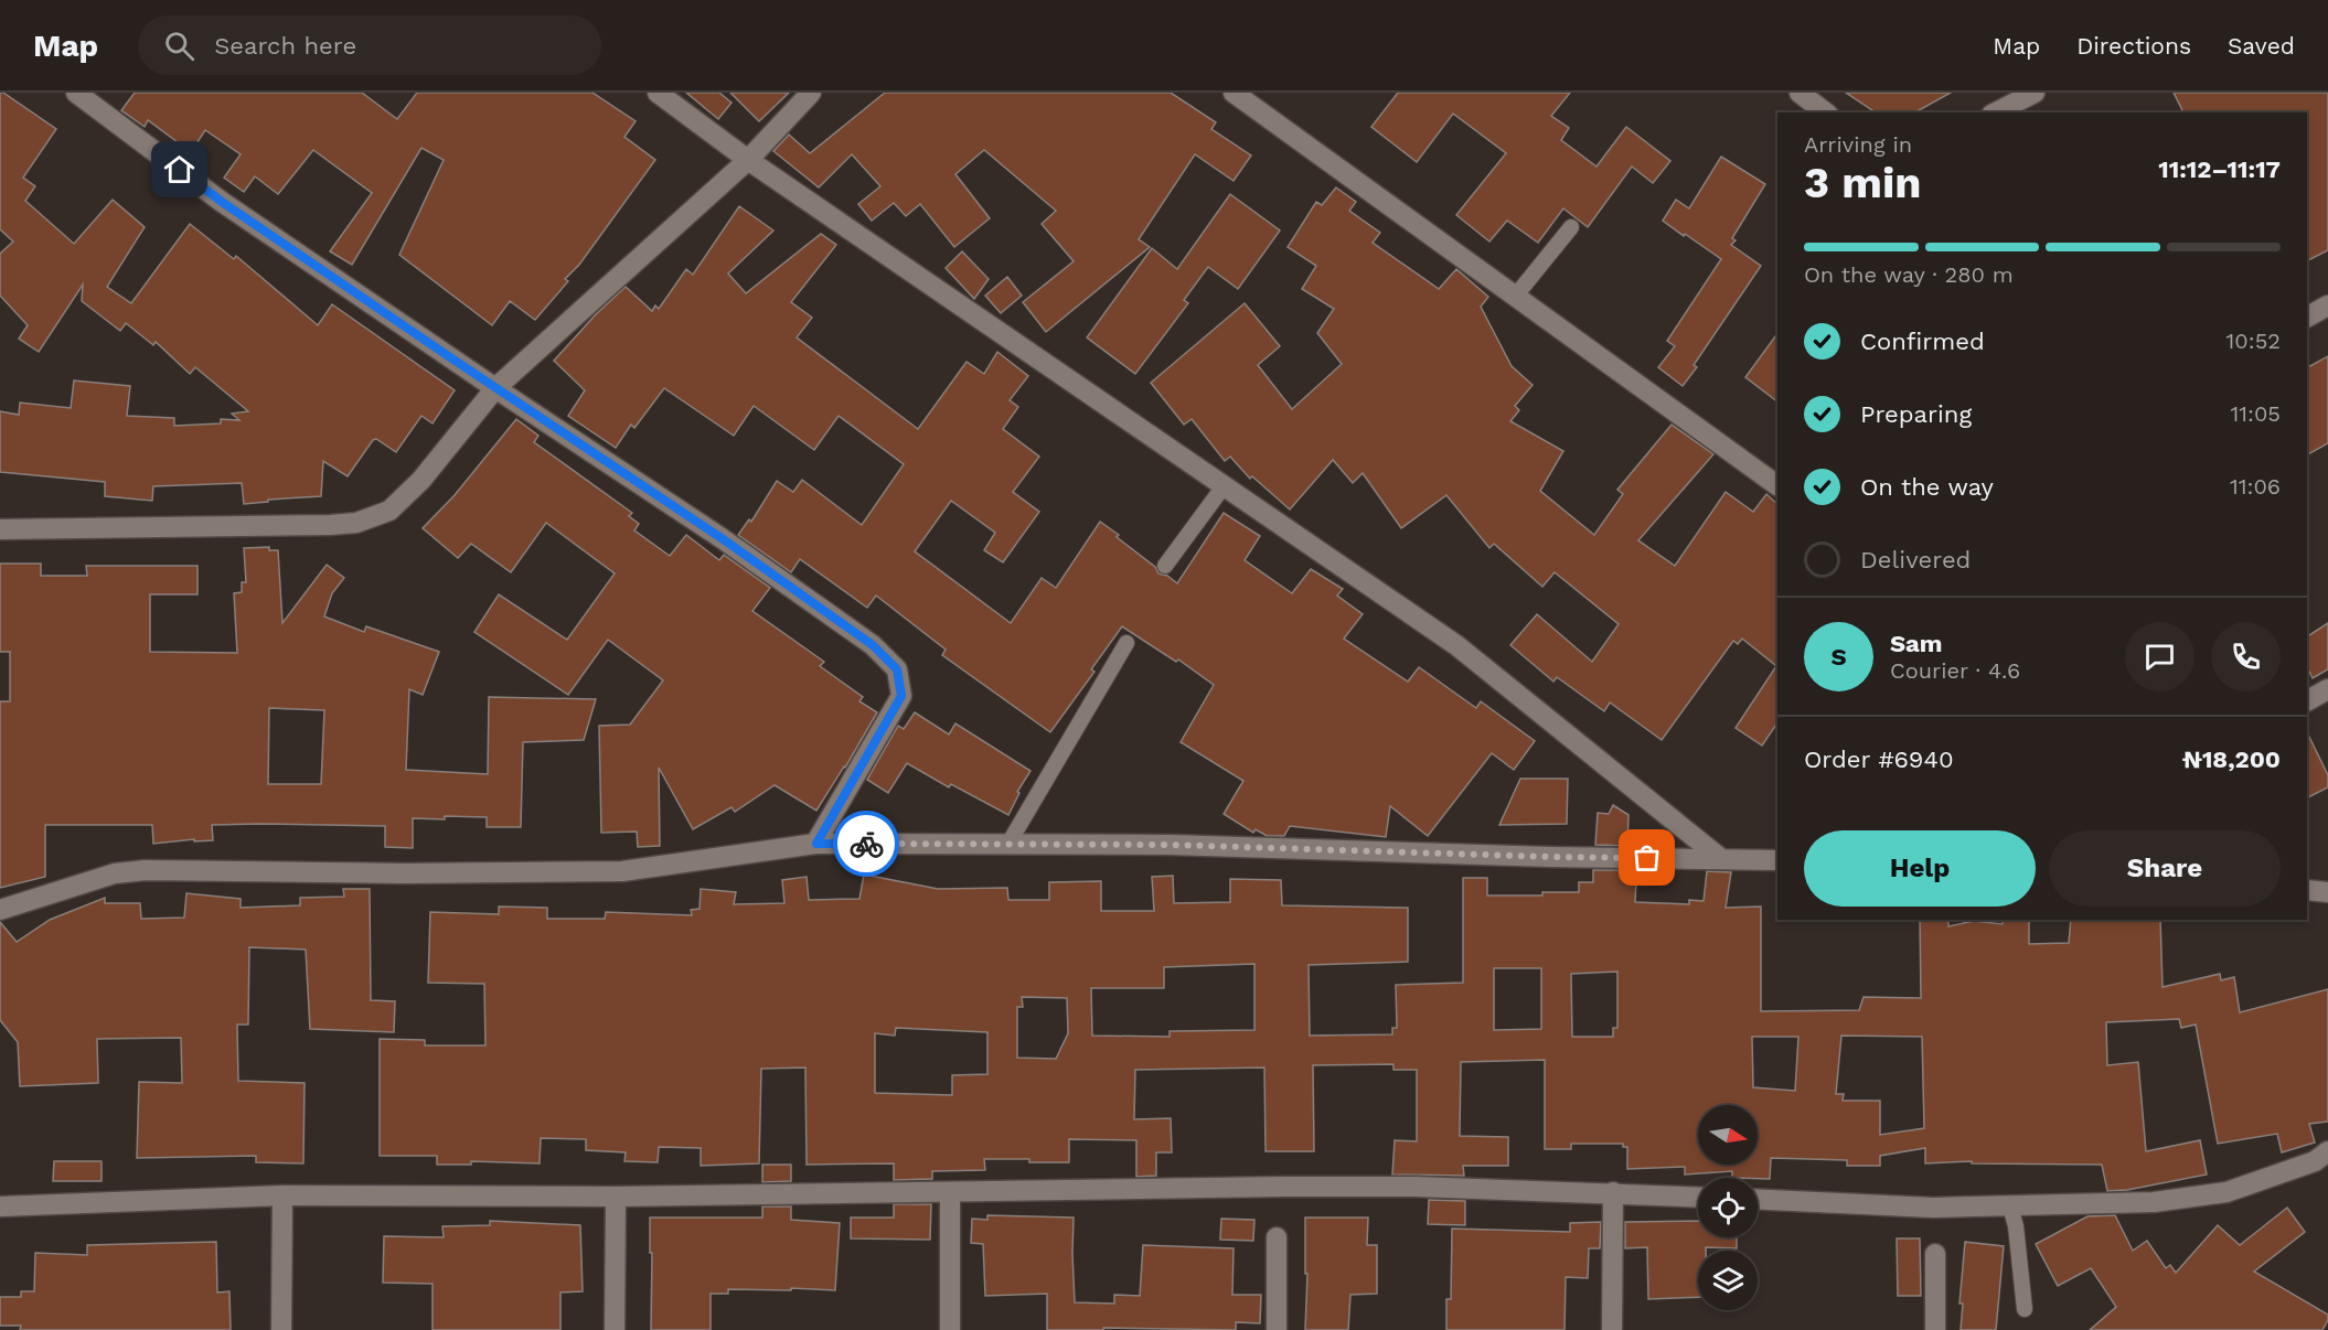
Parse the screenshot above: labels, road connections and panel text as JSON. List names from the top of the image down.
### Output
{
  "north": "right",
  "page": {
    "header": "Map",
    "search": "Search here",
    "nav": ["Map", "Directions", "Saved"],
    "heading": ["3 min", "Arriving in", "11:12–11:17"],
    "panel": [
      "Sam",
      "Courier · 4.6",
      "Order #6940",
      "₦18,200"
    ],
    "bar": "On the way · 280 m",
    "list": [
      ["Confirmed", "10:52"],
      ["Preparing", "11:05"],
      ["On the way", "11:06"],
      "Delivered"
    ],
    "round": "S",
    "buttons": ["Help", "Share"]
  }
}
